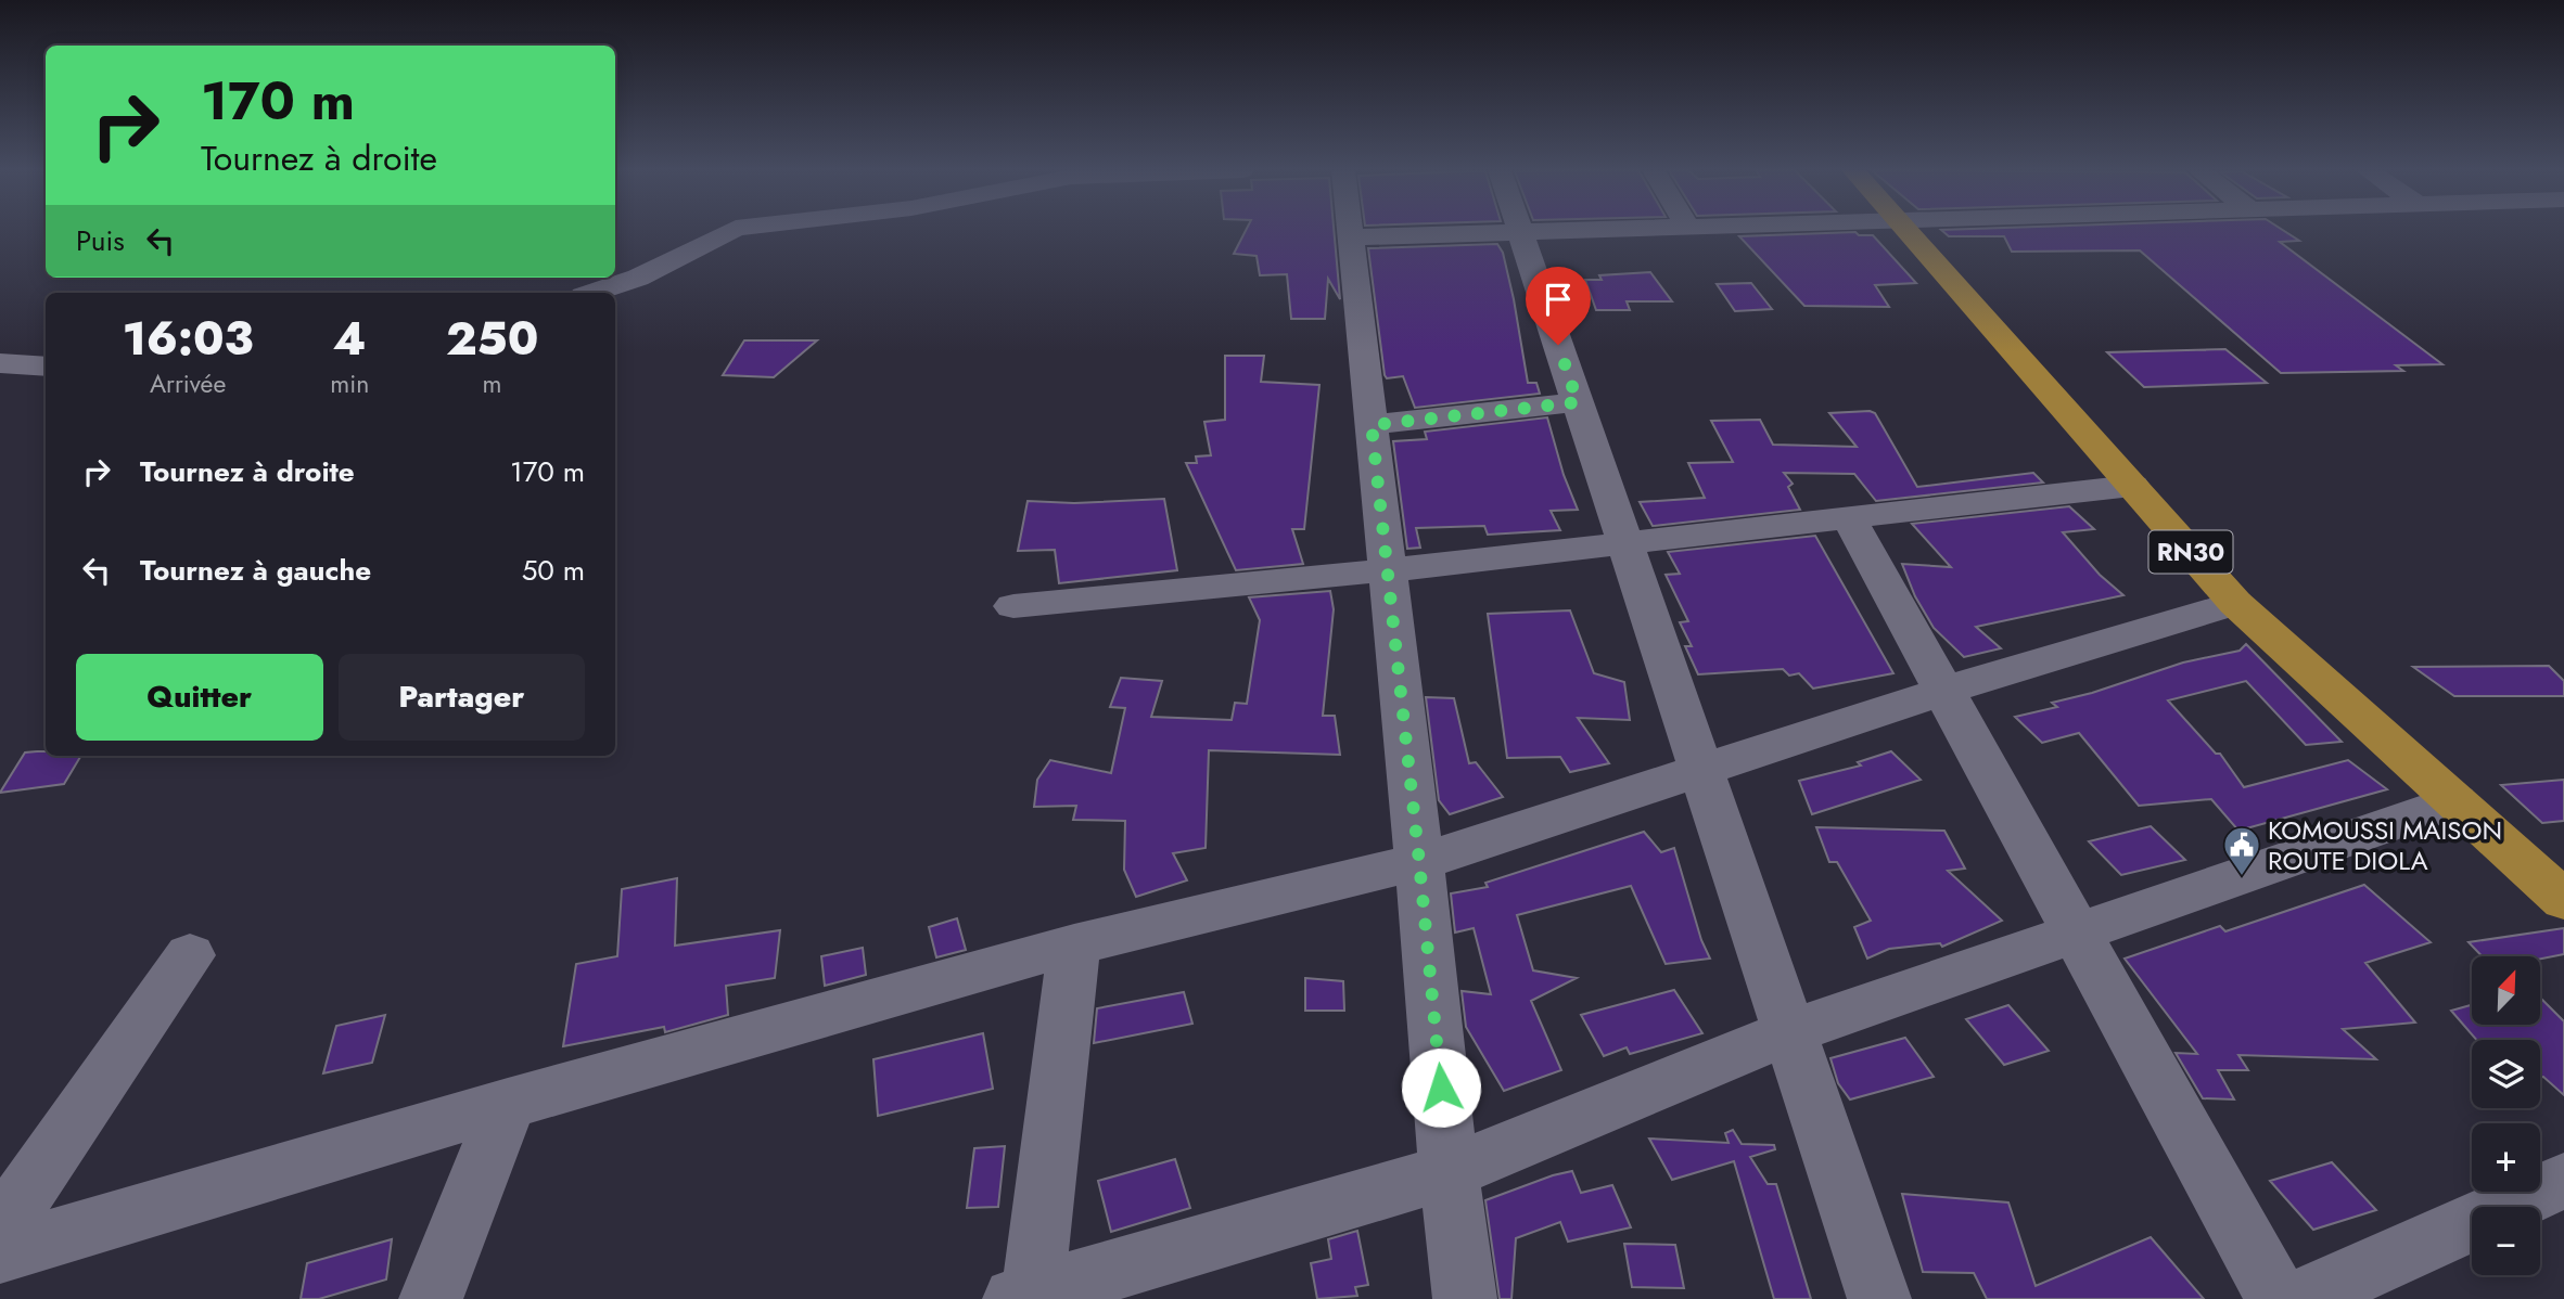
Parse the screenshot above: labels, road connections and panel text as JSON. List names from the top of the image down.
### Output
{
  "streets": {
    "main road": ["RN30"]
  },
  "places": {
    "public building": ["KOMOUSSI MAISON ROUTE DIOLA"]
  },
  "north": "top right",
  "page": {
    "turn": ["170 m", "Tournez à droite"],
    "then": "Puis",
    "eta": [
      "16:03",
      "Arrivée",
      "4",
      "min",
      "250",
      "m"
    ],
    "list": [
      {
        "name": "Tournez à droite",
        "value": "170 m"
      },
      {
        "name": "Tournez à gauche",
        "value": "50 m"
      }
    ],
    "buttons": ["Quitter", "Partager"],
    "map_buttons": ["+", "−"]
  }
}
